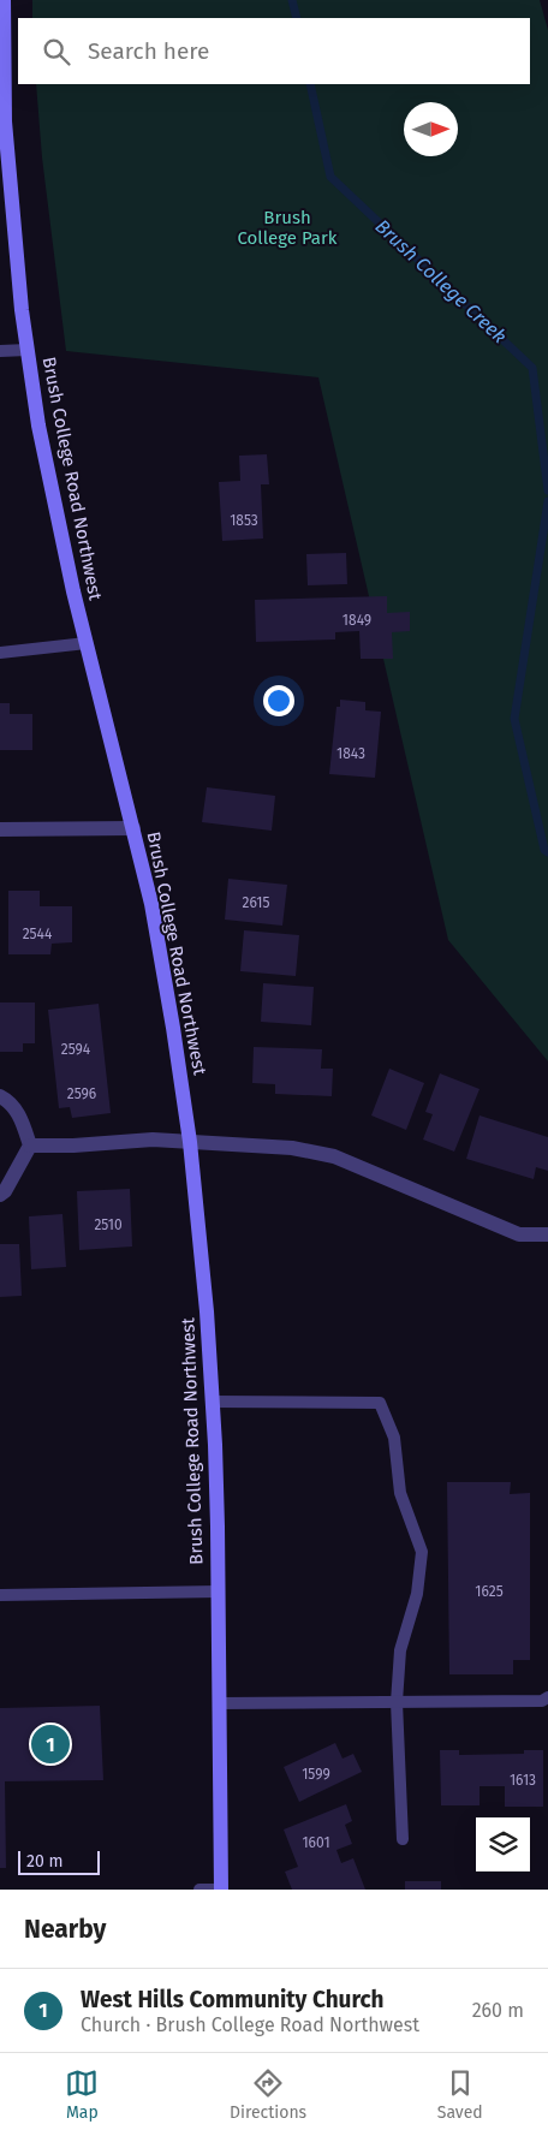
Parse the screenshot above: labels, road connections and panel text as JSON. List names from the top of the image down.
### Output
{
  "streets": {
    "street": ["Brush College Road Northwest"]
  },
  "water": ["Brush College Creek"],
  "parks": ["Brush College Park"],
  "house_numbers": [
    "1853",
    "1849",
    "1843",
    "2615",
    "2544",
    "2594",
    "2596",
    "2510",
    "1625",
    "1599",
    "1613",
    "1601"
  ],
  "scale_bar": "20 m",
  "north": "right",
  "page": {
    "search": "Search here",
    "pins": "1",
    "scale": "20 m",
    "heading": "Nearby",
    "list": [
      {
        "mark": "1",
        "name": "West Hills Community Church",
        "note": "Church · Brush College Road Northwest",
        "value": "260 m"
      }
    ],
    "nav": ["Map", "Directions", "Saved"]
  }
}
